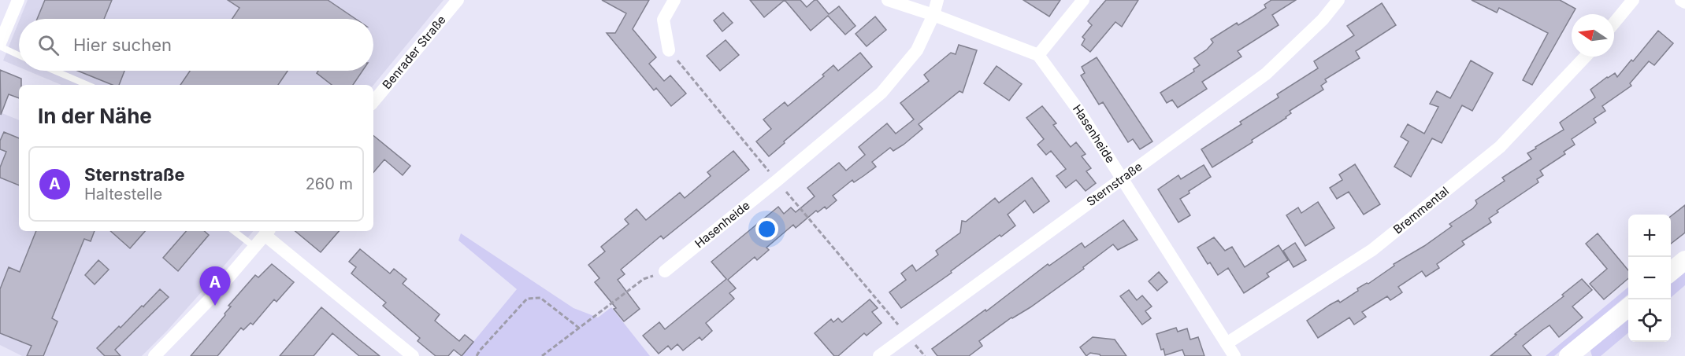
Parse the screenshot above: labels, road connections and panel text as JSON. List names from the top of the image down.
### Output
{
  "streets": {
    "street": [
      "Benrader Straße",
      "Hasenheide",
      "Sternstraße",
      "Bremmental"
    ]
  },
  "crossings": [
    ["Hasenheide", "Sternstraße"],
    ["Hasenheide", "Bremmental"]
  ],
  "north": "left",
  "page": {
    "search": "Hier suchen",
    "heading": "In der Nähe",
    "list": [
      {
        "mark": "A",
        "name": "Sternstraße",
        "note": "Haltestelle",
        "value": "260 m"
      }
    ],
    "map_buttons": ["+", "−"],
    "pins": "A"
  }
}
